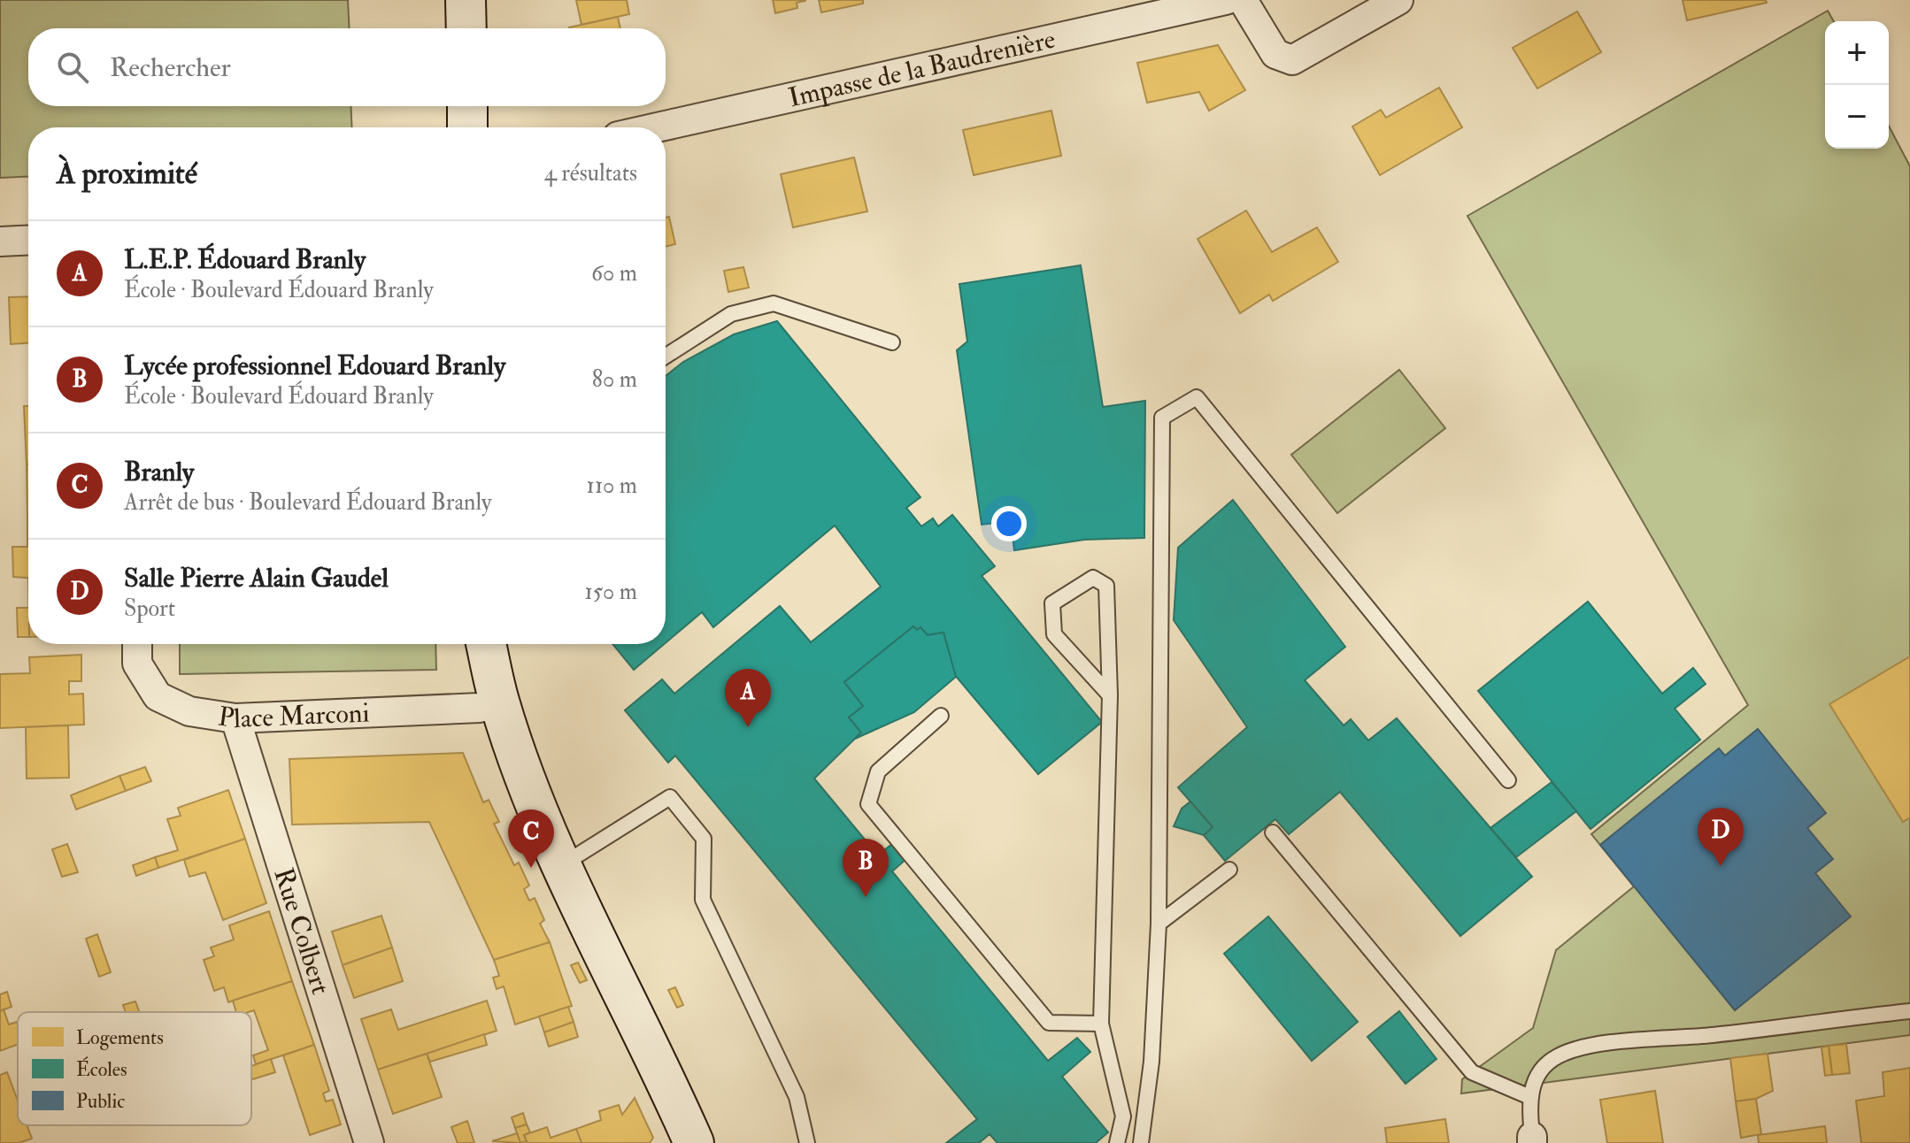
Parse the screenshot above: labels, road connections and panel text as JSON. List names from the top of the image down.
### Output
{
  "streets": {
    "street": ["Impasse de la Baudrenière", "Place Marconi", "Rue Colbert"]
  },
  "crossings": [
    ["Place Marconi", "Rue Colbert"]
  ],
  "legend": ["Logements", "Écoles", "Public"],
  "page": {
    "map_buttons": ["+", "−"],
    "search": "Rechercher",
    "heading": ["À proximité", "4 résultats"],
    "list": [
      {
        "mark": "A",
        "name": "L.E.P. Édouard Branly",
        "note": "École · Boulevard Édouard Branly",
        "value": "60 m"
      },
      {
        "mark": "B",
        "name": "Lycée professionnel Edouard Branly",
        "note": "École · Boulevard Édouard Branly",
        "value": "80 m"
      },
      {
        "mark": "C",
        "name": "Branly",
        "note": "Arrêt de bus · Boulevard Édouard Branly",
        "value": "110 m"
      },
      {
        "mark": "D",
        "name": "Salle Pierre Alain Gaudel",
        "note": "Sport",
        "value": "150 m"
      }
    ],
    "pins": [
      "A",
      "D",
      "C",
      "B"
    ]
  }
}
